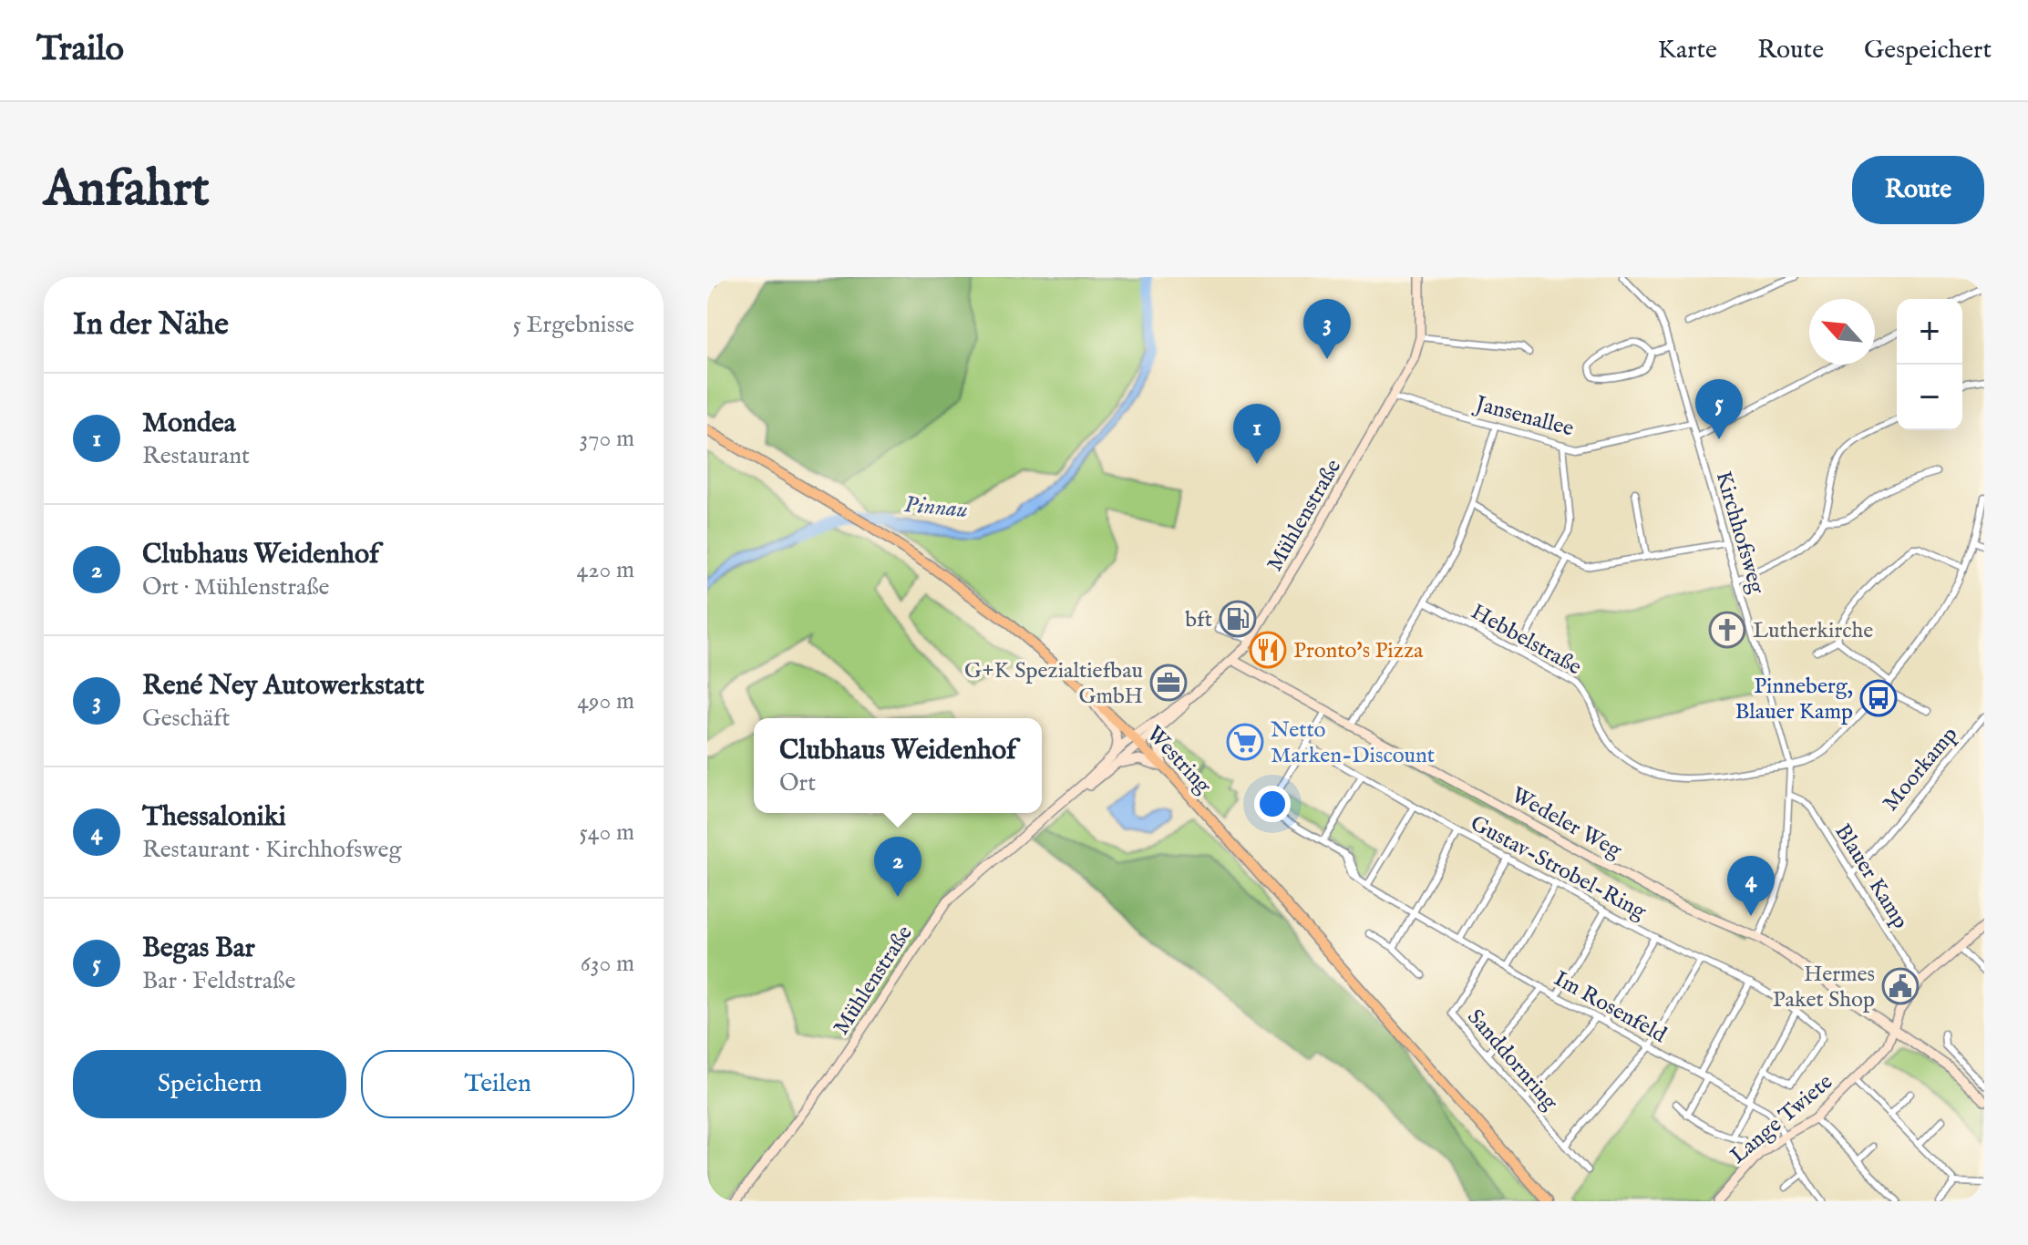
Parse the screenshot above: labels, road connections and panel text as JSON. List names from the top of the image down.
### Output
{
  "streets": {
    "main road": [
      "Mühlenstraße",
      "Westring",
      "Wedeler Weg",
      "Lange Twiete"
    ],
    "street": [
      "Jansenallee",
      "Kirchhofsweg",
      "Hebbelstraße",
      "Moorkamp",
      "Gustav-Strobel-Ring",
      "Blauer Kamp",
      "Im Rosenfeld",
      "Sanddornring"
    ]
  },
  "crossings": [
    ["Jansenallee", "Mühlenstraße"],
    ["Jansenallee", "Kirchhofsweg"],
    ["Mühlenstraße", "Westring"],
    ["Mühlenstraße", "Wedeler Weg"],
    ["Kirchhofsweg", "Hebbelstraße"],
    ["Kirchhofsweg", "Wedeler Weg"],
    ["Kirchhofsweg", "Blauer Kamp"],
    ["Moorkamp", "Blauer Kamp"],
    ["Wedeler Weg", "Im Rosenfeld"],
    ["Wedeler Weg", "Lange Twiete"],
    ["Gustav-Strobel-Ring", "Im Rosenfeld"],
    ["Blauer Kamp", "Lange Twiete"],
    ["Im Rosenfeld", "Sanddornring"],
    ["Im Rosenfeld", "Lange Twiete"]
  ],
  "water": ["Pinnau"],
  "places": {
    "fuel station": ["bft"],
    "church": ["Lutherkirche"],
    "restaurant": ["Pronto's Pizza"],
    "office": ["G+K Spezialtiefbau GmbH"],
    "bus stop": ["Pinneberg, Blauer Kamp"],
    "supermarket": ["Netto Marken-Discount"],
    "public building": ["Hermes Paket Shop"]
  },
  "north": "top left",
  "page": {
    "header": "Trailo",
    "nav": ["Karte", "Route", "Gespeichert"],
    "buttons": [
      "Route",
      ["Speichern", "Teilen"]
    ],
    "title": "Anfahrt",
    "heading": ["In der Nähe", "5 Ergebnisse"],
    "map_buttons": ["+", "−"],
    "pins": [
      "3",
      "5",
      "1",
      "2",
      "4"
    ],
    "list": [
      {
        "mark": "1",
        "name": "Mondea",
        "note": "Restaurant",
        "value": "370 m"
      },
      {
        "mark": "2",
        "name": "Clubhaus Weidenhof",
        "note": "Ort · Mühlenstraße",
        "value": "420 m"
      },
      {
        "mark": "3",
        "name": "René Ney Autowerkstatt",
        "note": "Geschäft",
        "value": "490 m"
      },
      {
        "mark": "4",
        "name": "Thessaloniki",
        "note": "Restaurant · Kirchhofsweg",
        "value": "540 m"
      },
      {
        "mark": "5",
        "name": "Begas Bar",
        "note": "Bar · Feldstraße",
        "value": "630 m"
      }
    ],
    "popup": ["Clubhaus Weidenhof", "Ort"]
  }
}
